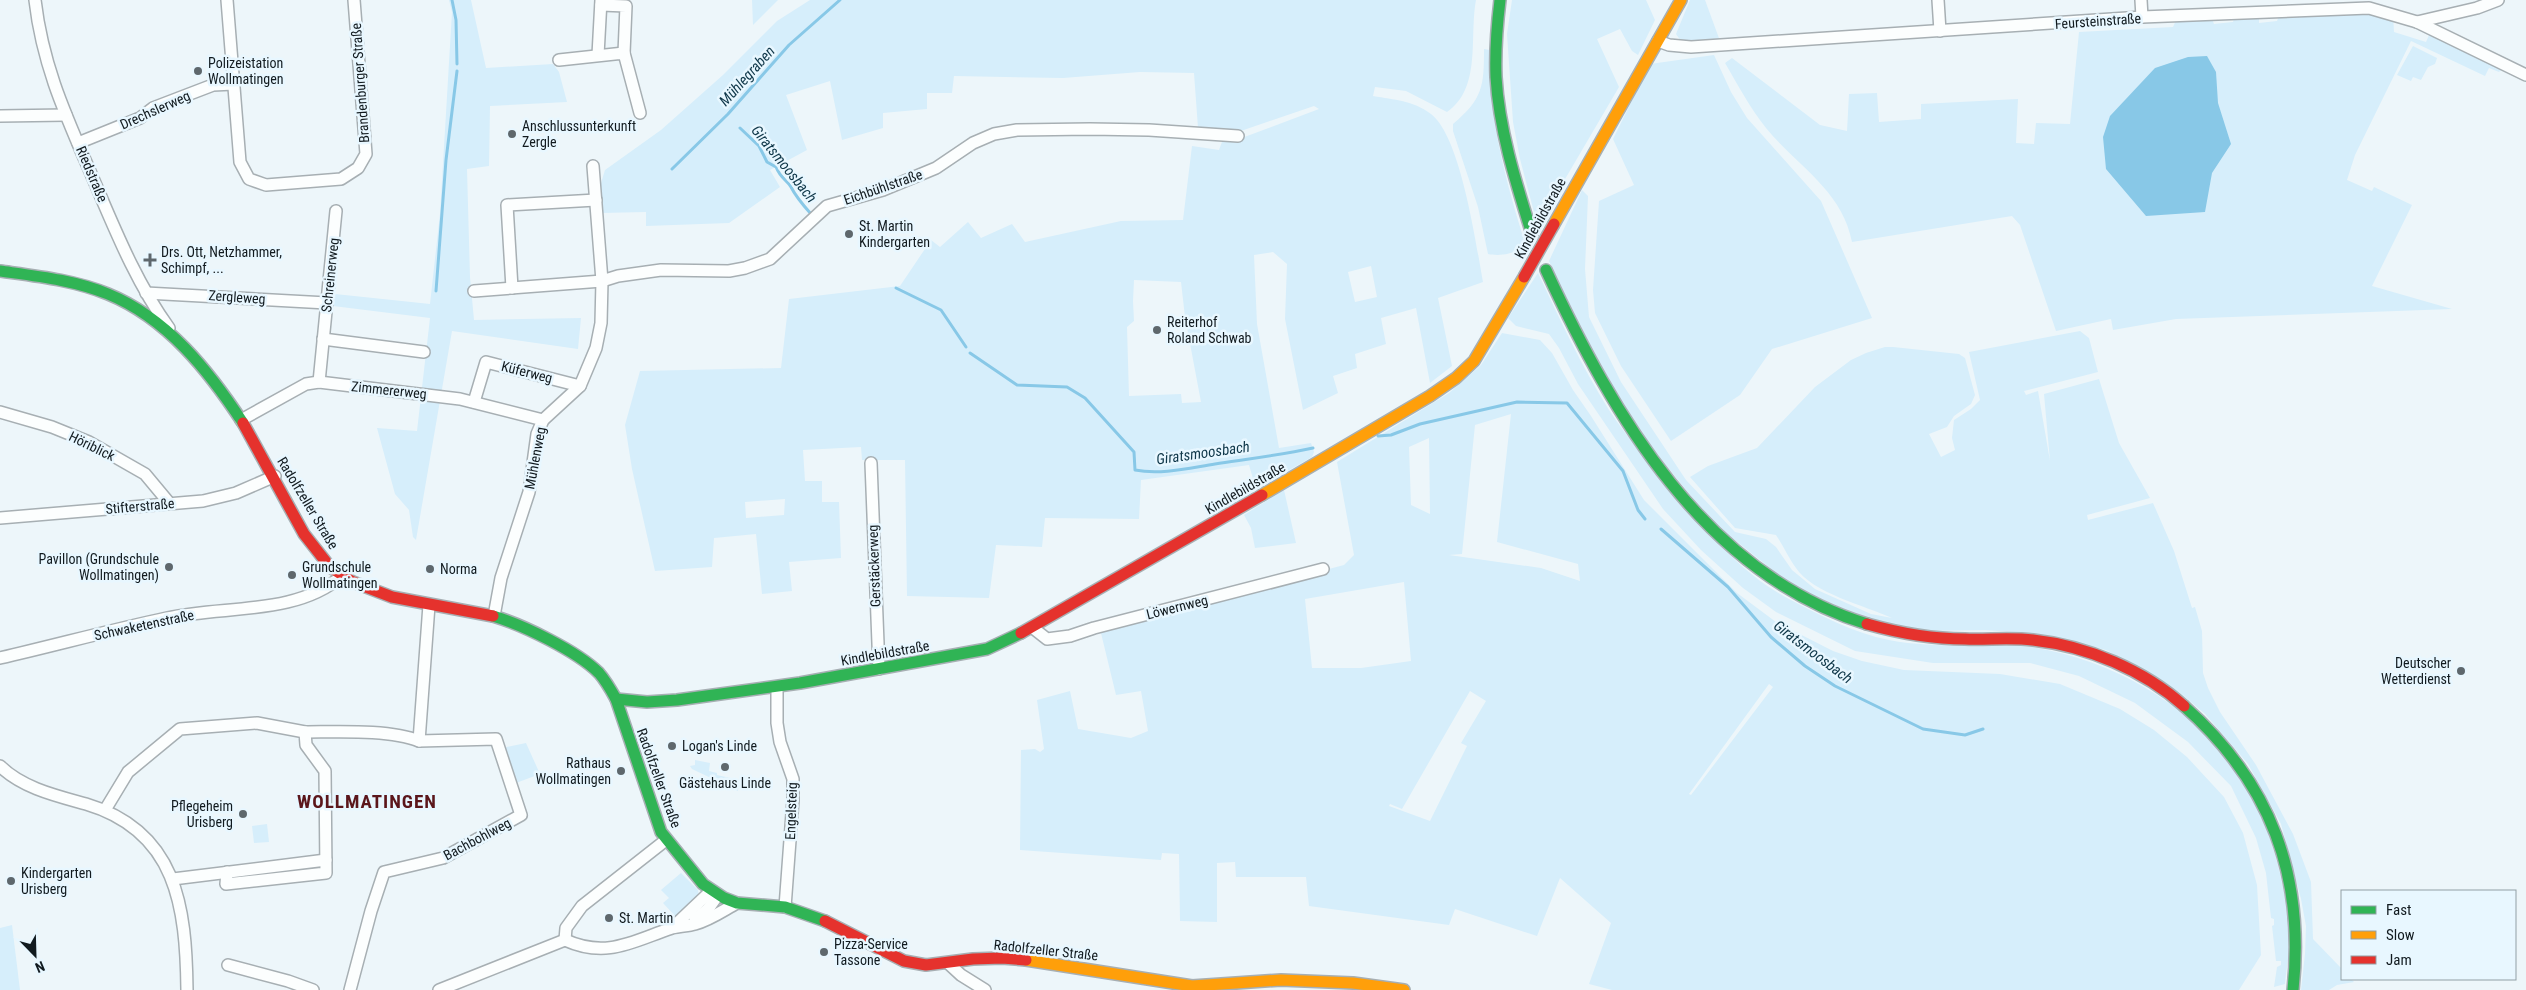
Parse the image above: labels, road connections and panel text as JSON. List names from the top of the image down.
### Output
{
  "streets": {
    "main road": ["Kindlebildstraße", "Radolfzeller Straße"],
    "street": [
      "Feursteinstraße",
      "Brandenburger Straße",
      "Drechslerweg",
      "Riedstraße",
      "Eichbühlstraße",
      "Schreinerweg",
      "Zergleweg",
      "Küferweg",
      "Zimmererweg",
      "Höriblick",
      "Mühlenweg",
      "Stifterstraße",
      "Gerstäckerweg",
      "Löwernweg",
      "Schwaketenstraße",
      "Engelsteig",
      "Bachbohlweg"
    ]
  },
  "crossings": [
    ["Feursteinstraße", "Kindlebildstraße"],
    ["Brandenburger Straße", "Drechslerweg"],
    ["Drechslerweg", "Riedstraße"],
    ["Riedstraße", "Zergleweg"],
    ["Riedstraße", "Radolfzeller Straße"],
    ["Eichbühlstraße", "Mühlenweg"],
    ["Kindlebildstraße", "Radolfzeller Straße"],
    ["Kindlebildstraße", "Gerstäckerweg"],
    ["Kindlebildstraße", "Löwernweg"],
    ["Kindlebildstraße", "Engelsteig"],
    ["Schreinerweg", "Zergleweg"],
    ["Schreinerweg", "Zimmererweg"],
    ["Küferweg", "Zimmererweg"],
    ["Küferweg", "Mühlenweg"],
    ["Zimmererweg", "Mühlenweg"],
    ["Zimmererweg", "Radolfzeller Straße"],
    ["Höriblick", "Stifterstraße"],
    ["Mühlenweg", "Radolfzeller Straße"],
    ["Radolfzeller Straße", "Stifterstraße"],
    ["Radolfzeller Straße", "Schwaketenstraße"],
    ["Radolfzeller Straße", "Engelsteig"]
  ],
  "districts": ["WOLLMATINGEN"],
  "water": ["Mühlegraben", "Giratsmoosbach"],
  "places": {
    "other": [
      "Polizeistation Wollmatingen",
      "Anschlussunterkunft Zergle",
      "St. Martin Kindergarten",
      "Reiterhof Roland Schwab",
      "Pavillon (Grundschule Wollmatingen)",
      "Norma",
      "Grundschule Wollmatingen",
      "Deutscher Wetterdienst",
      "Logan's Linde",
      "Gästehaus Linde",
      "Rathaus Wollmatingen",
      "Pflegeheim Urisberg",
      "Kindergarten Urisberg",
      "St. Martin",
      "Pizza-Service Tassone"
    ],
    "health": ["Drs. Ott, Netzhammer, Schimpf, ..."]
  },
  "legend": ["Fast", "Slow", "Jam"],
  "north": "bottom right"
}
